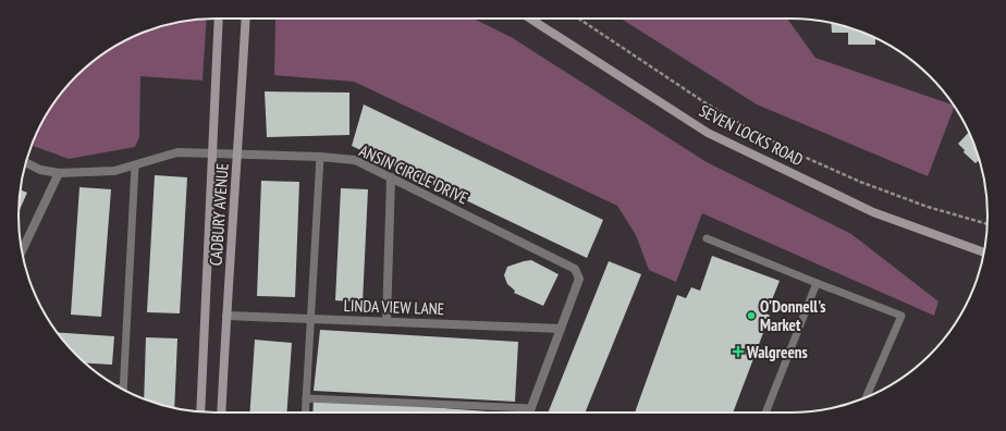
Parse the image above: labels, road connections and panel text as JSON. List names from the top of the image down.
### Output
{
  "streets": {
    "street": [
      "SEVEN LOCKS ROAD",
      "ANSIN CIRCLE DRIVE",
      "CADBURY AVENUE",
      "LINDA VIEW LANE"
    ]
  },
  "crossings": [
    ["ANSIN CIRCLE DRIVE", "CADBURY AVENUE"],
    ["ANSIN CIRCLE DRIVE", "LINDA VIEW LANE"],
    ["CADBURY AVENUE", "LINDA VIEW LANE"]
  ],
  "places": {
    "other": ["O'Donnell's Market"],
    "health": ["Walgreens"]
  }
}
